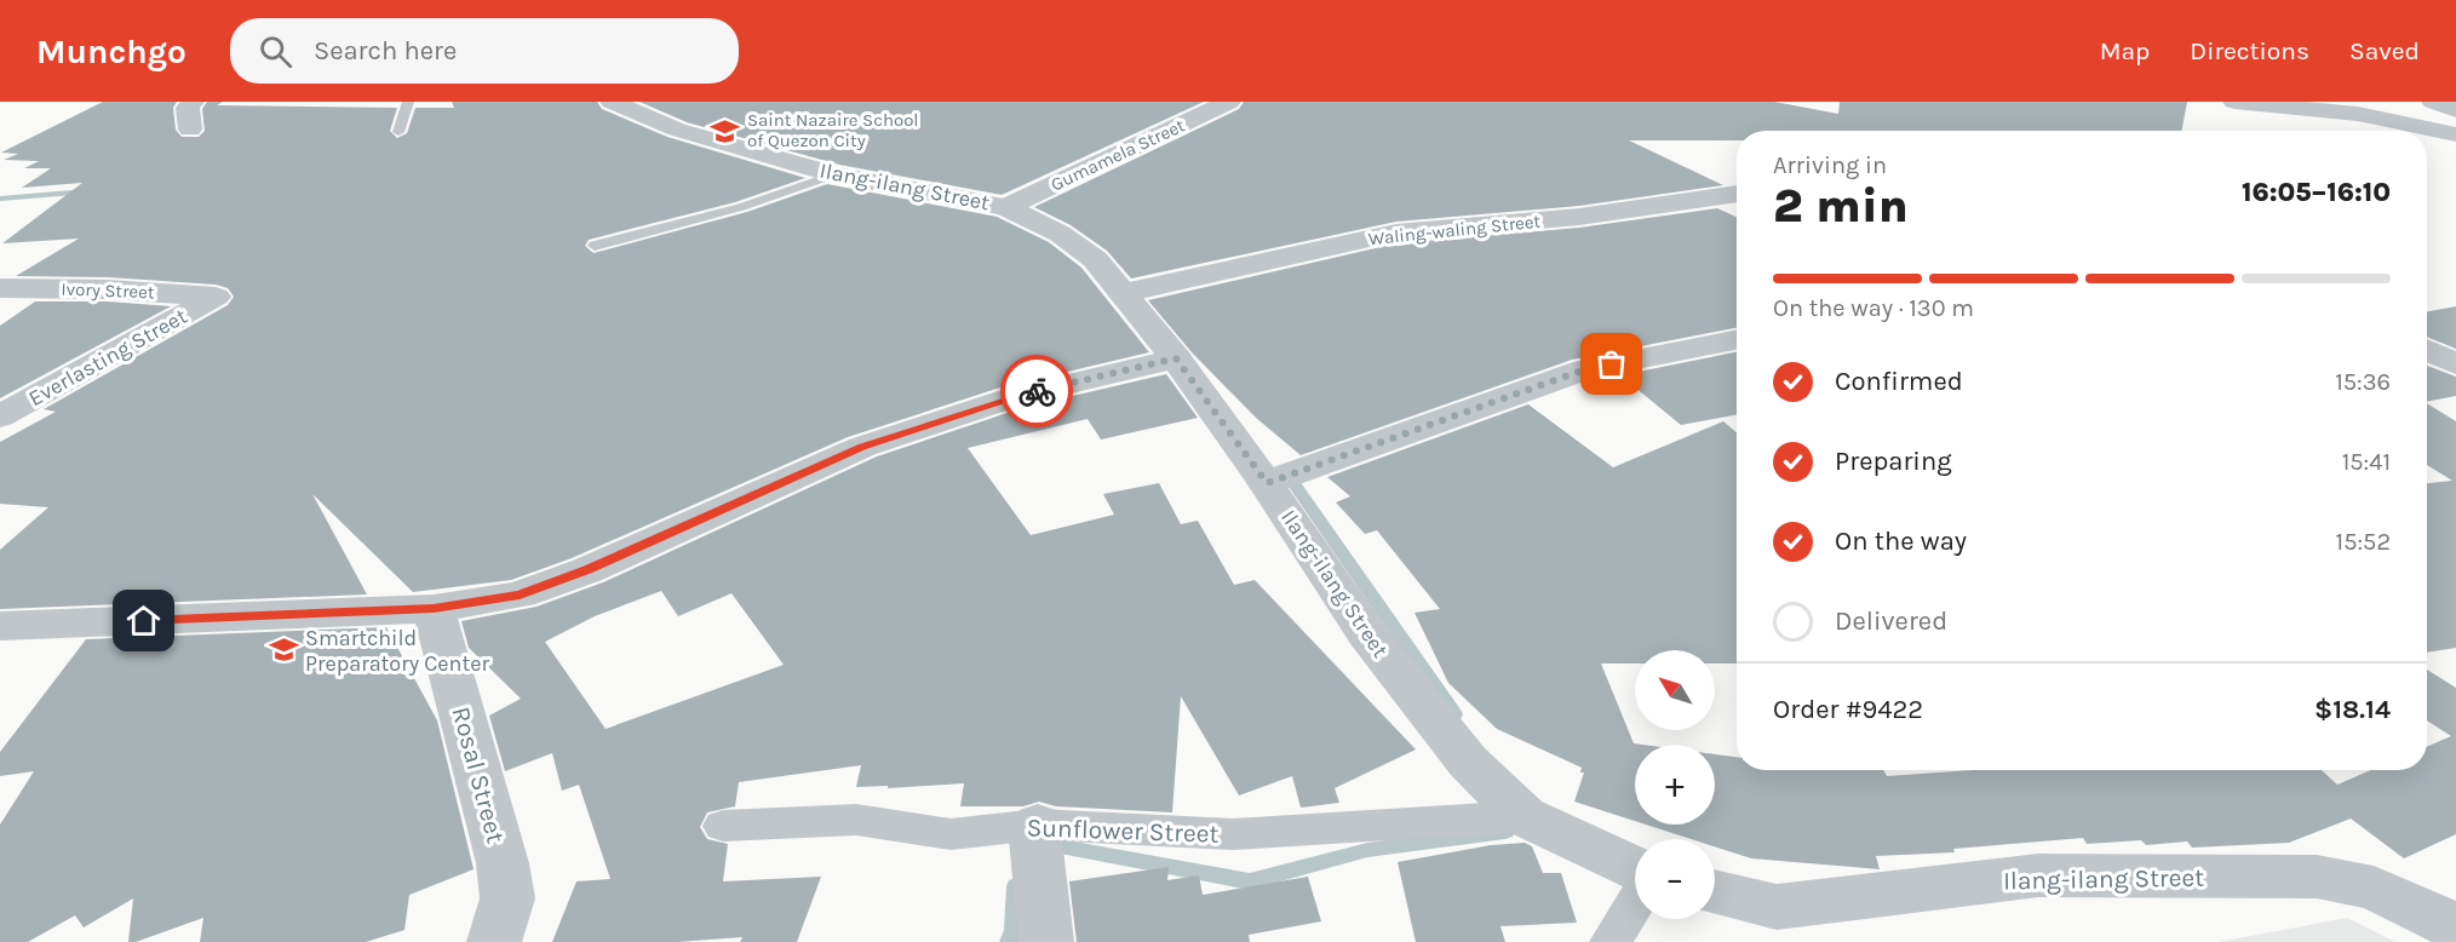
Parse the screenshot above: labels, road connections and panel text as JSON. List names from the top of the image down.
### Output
{
  "streets": {
    "street": [
      "Gumamela Street",
      "Ilang-ilang Street",
      "Waling-waling Street",
      "Ivory Street",
      "Everlasting Street",
      "Rosal Street",
      "Sunflower Street"
    ]
  },
  "crossings": [
    ["Gumamela Street", "Ilang-ilang Street"],
    ["Ilang-ilang Street", "Waling-waling Street"],
    ["Ilang-ilang Street", "Sunflower Street"],
    ["Ivory Street", "Everlasting Street"]
  ],
  "places": {
    "school or university": ["Saint Nazaire School of Quezon City", "Smartchild Preparatory Center"]
  },
  "north": "top left",
  "page": {
    "header": "Munchgo",
    "search": "Search here",
    "nav": ["Map", "Directions", "Saved"],
    "heading": ["2 min", "Arriving in", "16:05–16:10"],
    "panel": ["Order #9422", "$18.14"],
    "bar": "On the way · 130 m",
    "list": [
      ["Confirmed", "15:36"],
      ["Preparing", "15:41"],
      ["On the way", "15:52"],
      "Delivered"
    ],
    "map_buttons": ["+", "−"]
  }
}
